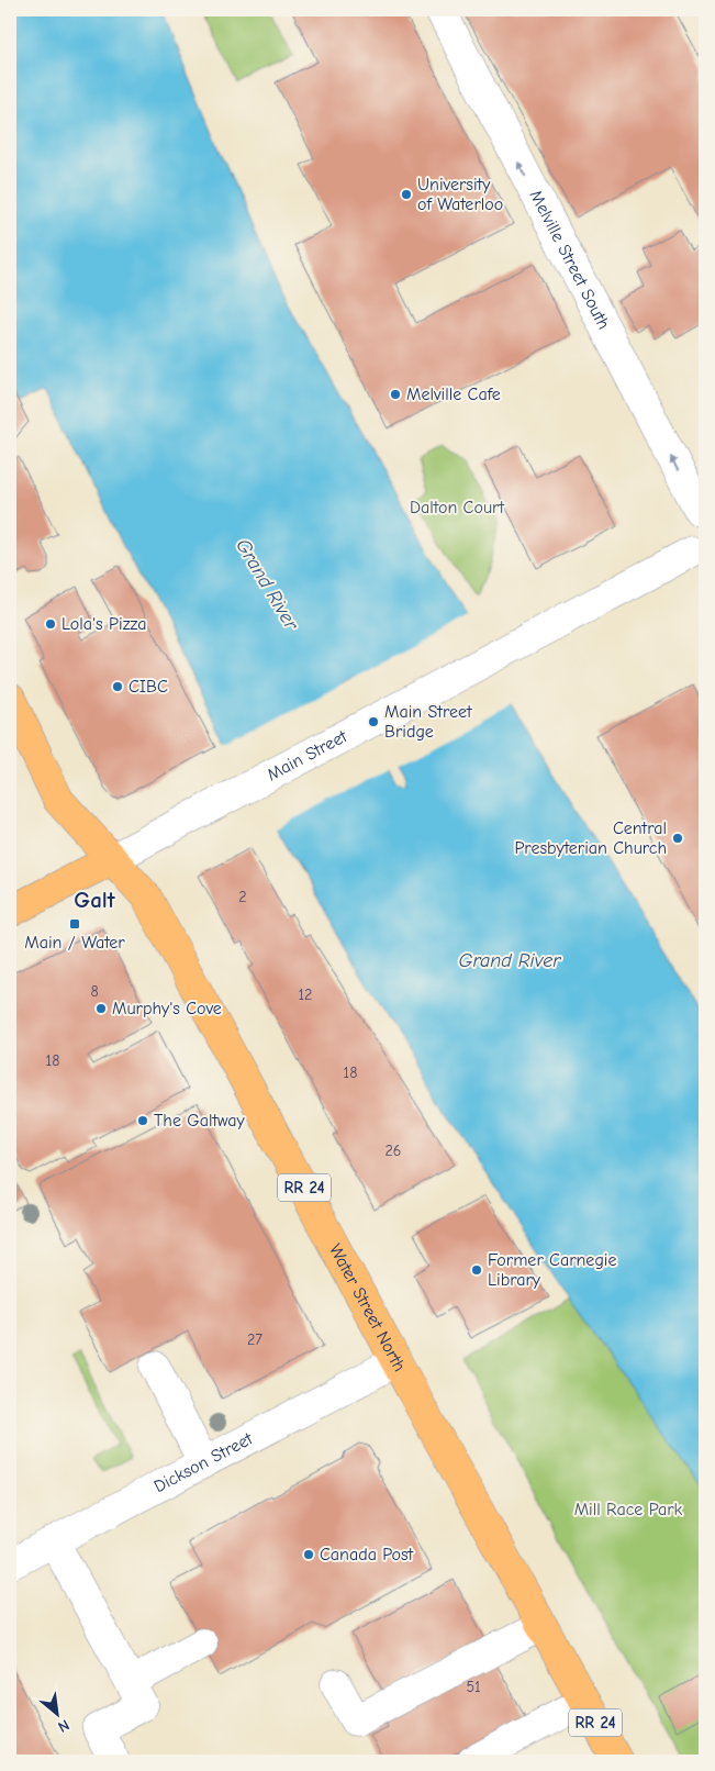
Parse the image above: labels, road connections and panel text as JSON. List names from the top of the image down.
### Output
{
  "streets": {
    "main road": ["Main Street", "RR 24", "Water Street North"],
    "street": ["Melville Street South", "Dickson Street"]
  },
  "crossings": [
    ["Main Street", "RR 24"],
    ["Main Street", "Water Street North"],
    ["RR 24", "Water Street North"],
    ["Water Street North", "Dickson Street"]
  ],
  "one_way": ["Melville Street South"],
  "districts": ["Galt"],
  "water": ["Grand River"],
  "parks": ["Dalton Court", "Mill Race Park"],
  "places": {
    "other": [
      "University of Waterloo",
      "Melville Cafe",
      "Lola's Pizza",
      "CIBC",
      "Main Street Bridge",
      "Central Presbyterian Church",
      "Murphy's Cove",
      "The Galtway",
      "Former Carnegie Library",
      "Canada Post"
    ],
    "transit": ["Main / Water"]
  },
  "house_numbers": [
    "2",
    "8",
    "12",
    "18",
    "18",
    "26",
    "27",
    "51"
  ],
  "north": "bottom right"
}
